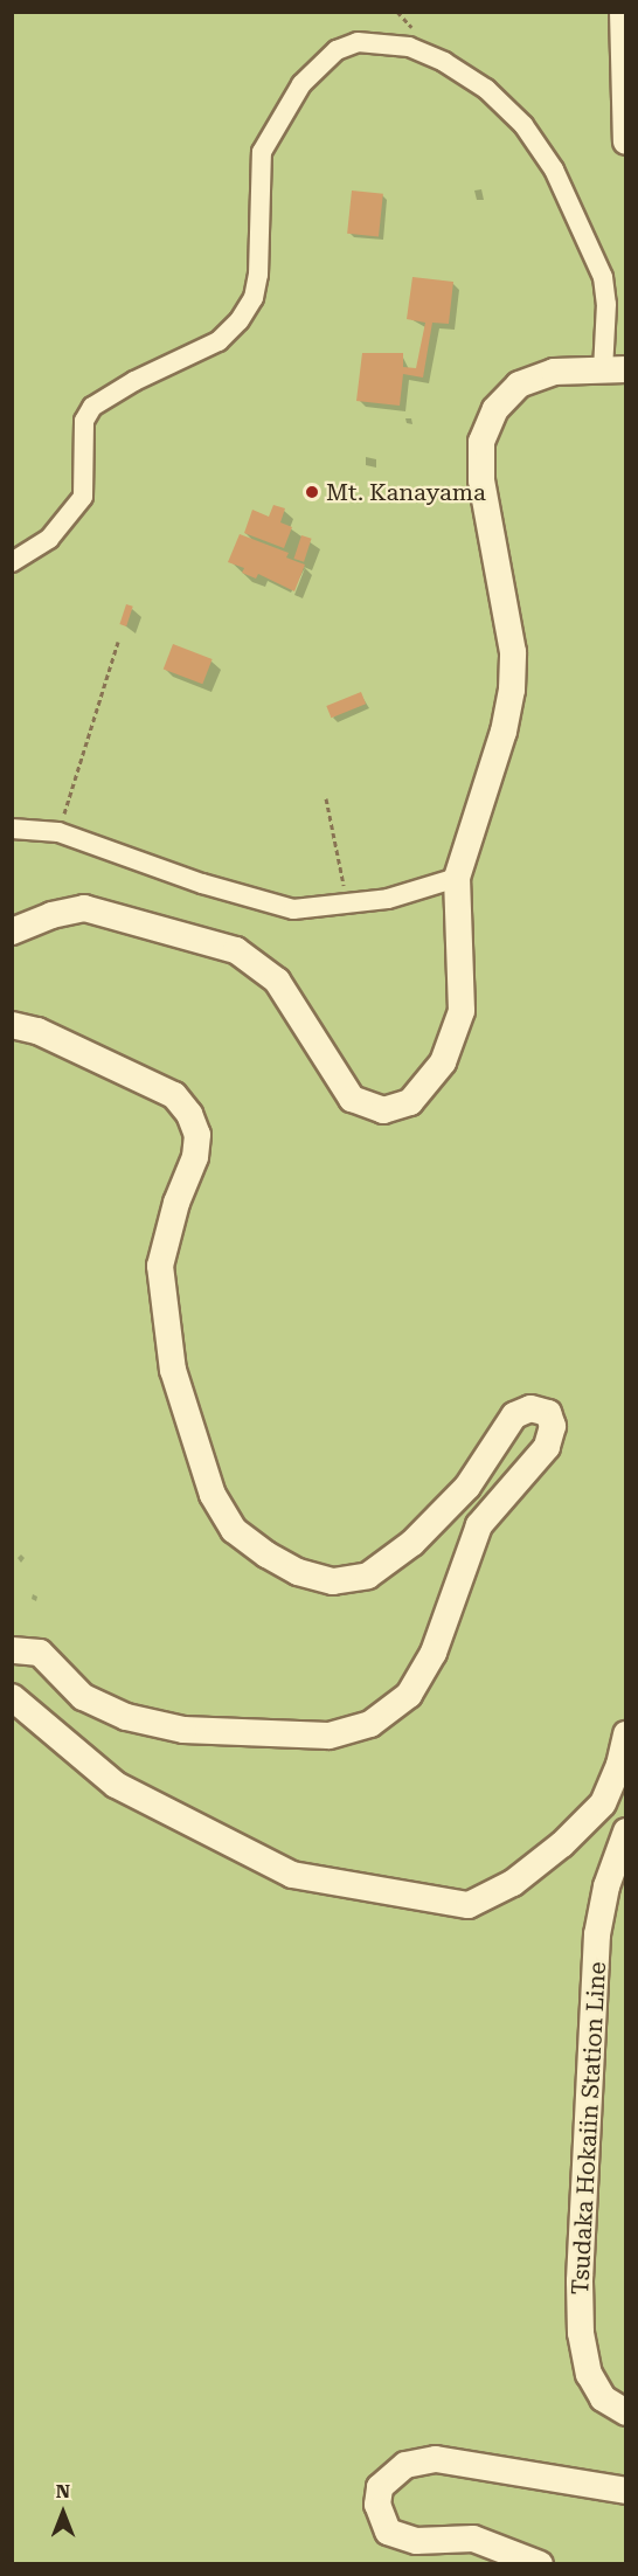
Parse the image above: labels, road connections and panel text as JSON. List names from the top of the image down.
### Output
{
  "streets": {
    "main road": ["Tsudaka Hokaiin Station Line"]
  },
  "places": ["Mt. Kanayama"],
  "north": "top"
}
